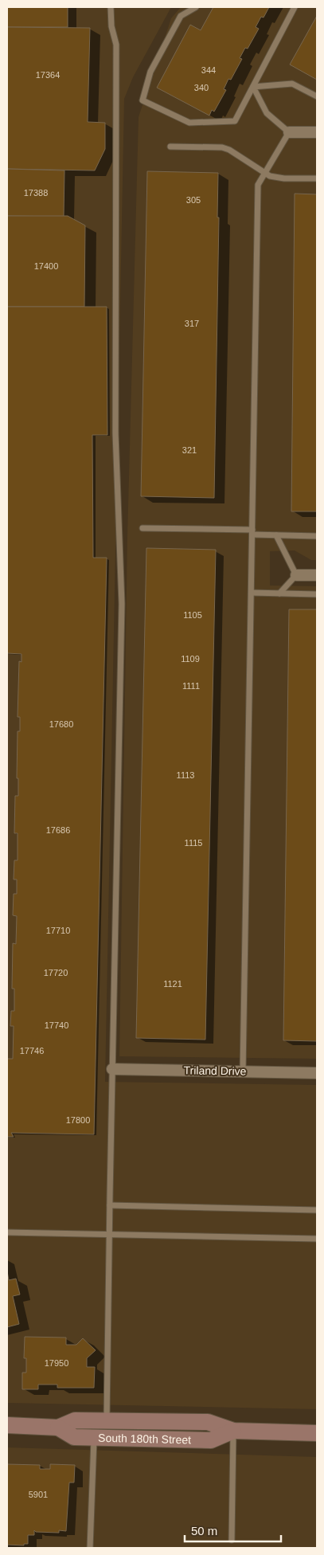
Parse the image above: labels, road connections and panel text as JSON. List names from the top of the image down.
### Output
{
  "streets": {
    "main road": ["South 180th Street"],
    "street": ["Triland Drive"]
  },
  "house_numbers": [
    "344",
    "17364",
    "340",
    "17388",
    "305",
    "17400",
    "317",
    "321",
    "1105",
    "1109",
    "1111",
    "17680",
    "1113",
    "17686",
    "1115",
    "17710",
    "17720",
    "1121",
    "17740",
    "17746",
    "17800",
    "17950",
    "5901"
  ],
  "scale_bar": "50 m"
}
